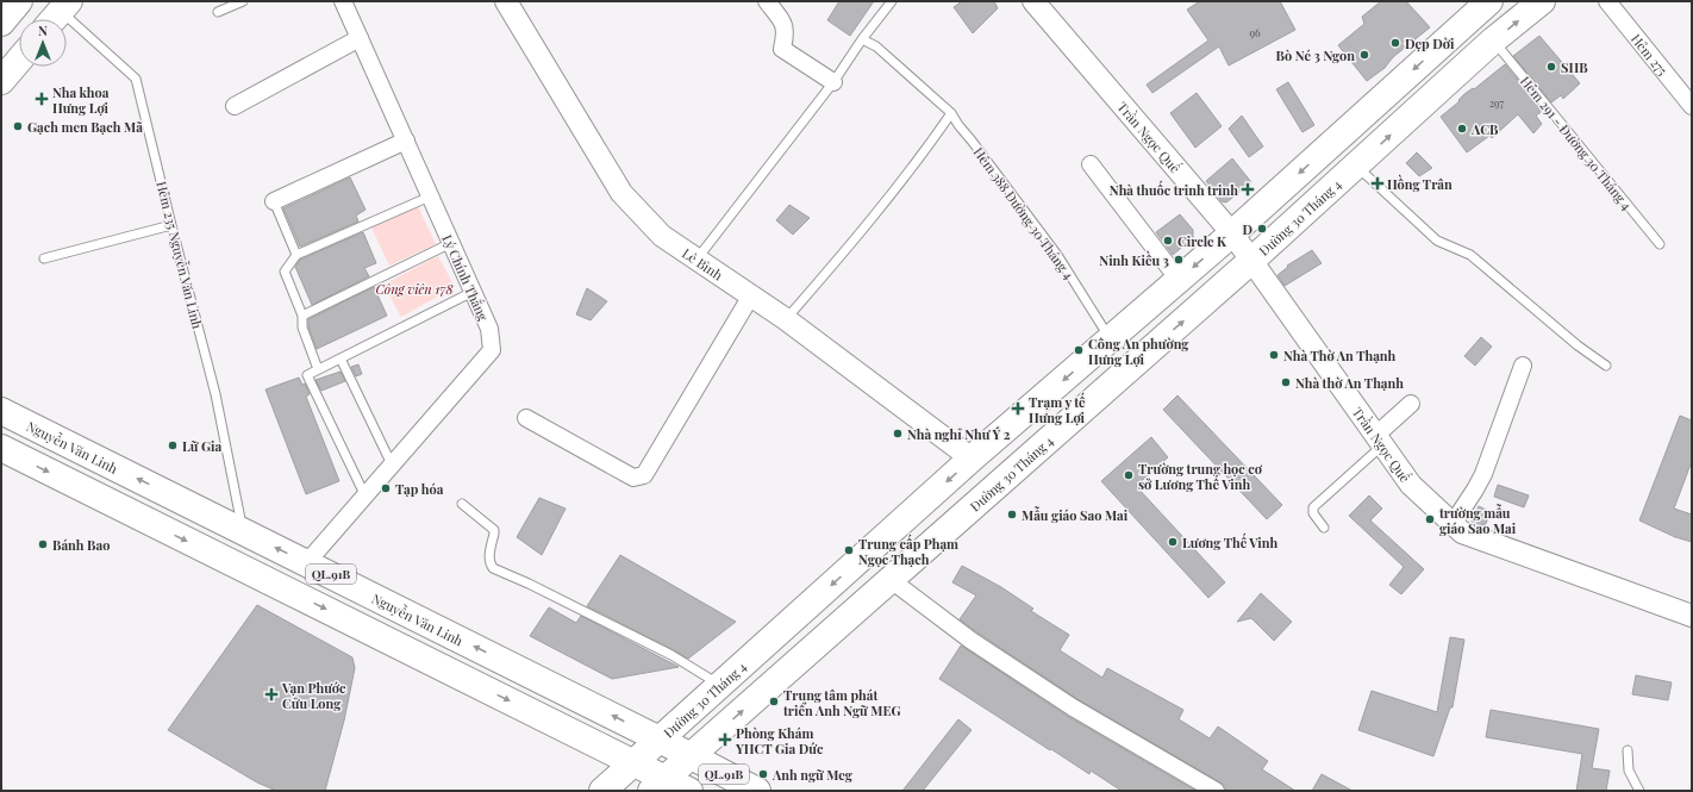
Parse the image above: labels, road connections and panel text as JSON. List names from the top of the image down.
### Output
{
  "streets": {
    "main road": ["Đường 30 Tháng 4", "Nguyễn Văn Linh", "QL.91B"],
    "street": [
      "Hẻm 275",
      "Trần Ngọc Quế",
      "Lê Bình",
      "Lý Chính Thắng"
    ],
    "lane": ["Hẻm 291 - Đường 30 Tháng 4", "Hẻm 388 Đường 30 Tháng 4", "Hẻm 235 Nguyễn Văn Linh"]
  },
  "crossings": [
    ["Trần Ngọc Quế", "Đường 30 Tháng 4"],
    ["Hẻm 291 - Đường 30 Tháng 4", "Đường 30 Tháng 4"],
    ["Hẻm 388 Đường 30 Tháng 4", "Đường 30 Tháng 4"],
    ["Đường 30 Tháng 4", "Lê Bình"],
    ["Đường 30 Tháng 4", "Nguyễn Văn Linh"],
    ["Đường 30 Tháng 4", "QL.91B"],
    ["Hẻm 235 Nguyễn Văn Linh", "Nguyễn Văn Linh"],
    ["Lý Chính Thắng", "Nguyễn Văn Linh"]
  ],
  "parks": ["Công viên 178"],
  "places": {
    "other": [
      "Đẹp Đời",
      "Bò Né 3 Ngon",
      "SHB",
      "Gạch men Bạch Mã",
      "ACB",
      "D",
      "Circle K",
      "Ninh Kiều 3",
      "Công An phường Hưng Lợi",
      "Nhà Thờ An Thạnh",
      "Nhà thờ An Thạnh",
      "Nhà nghỉ Như Ý 2",
      "Lữ Gia",
      "Trường trung học cơ sở Lương Thế Vinh",
      "Tạp hóa",
      "Mẫu giáo Sao Mai",
      "trường mẫu giáo Sao Mai",
      "Lương Thế Vinh",
      "Bánh Bao",
      "Trung cấp Phạm Ngọc Thạch",
      "Trung tâm phát triển Anh Ngữ MEG",
      "Anh ngữ Meg"
    ],
    "health": [
      "Nha khoa Hưng Lợi",
      "Hồng Trân",
      "Nhà thuốc trinh trinh",
      "Trạm y tế Hưng Lợi",
      "Vạn Phước Cửu Long",
      "Phòng Khám YHCT Gia Đức"
    ]
  },
  "house_numbers": ["96", "297"],
  "north": "top"
}
